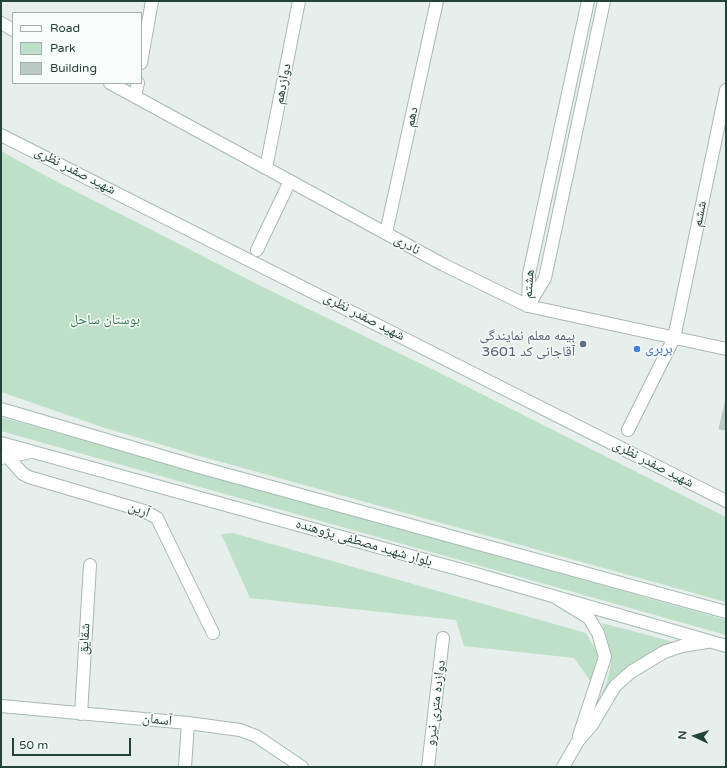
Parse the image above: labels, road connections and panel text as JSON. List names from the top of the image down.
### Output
{
  "streets": {
    "street": [
      "دوازدهم",
      "دهم",
      "شهید صفدر نظری",
      "ششم",
      "نادری",
      "هشتم",
      "آرین",
      "بلوار شهید مصطفی پژوهنده",
      "شقایق",
      "دوازده متری نیرو",
      "آسمان"
    ]
  },
  "crossings": [
    ["دوازدهم", "نادری"],
    ["دهم", "نادری"],
    ["ششم", "نادری"],
    ["نادری", "هشتم"],
    ["شقایق", "آسمان"]
  ],
  "parks": ["بوستان ساحل"],
  "places": ["بیمه معلم نمایندگی آقاجانی کد 3601", "بربری"],
  "legend": ["Road", "Park", "Building"],
  "scale_bar": "50 m",
  "north": "left"
}
